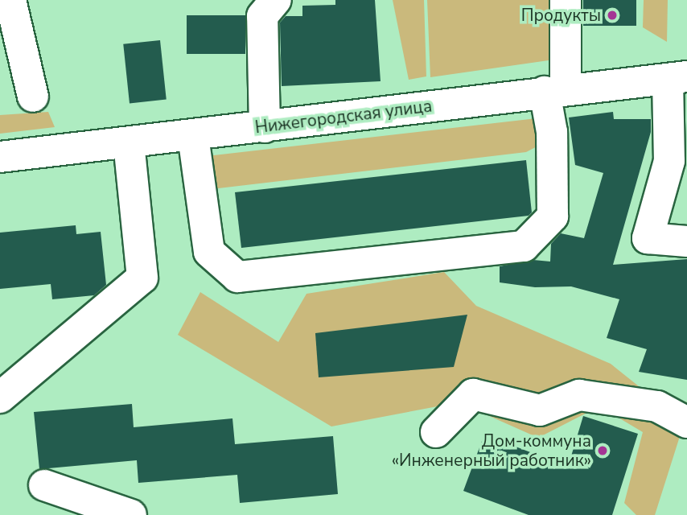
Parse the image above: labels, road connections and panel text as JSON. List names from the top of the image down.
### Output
{
  "streets": {
    "street": ["Нижегородская улица"]
  },
  "places": ["Продукты", "Дом-коммуна «Инженерный работник»"]
}
